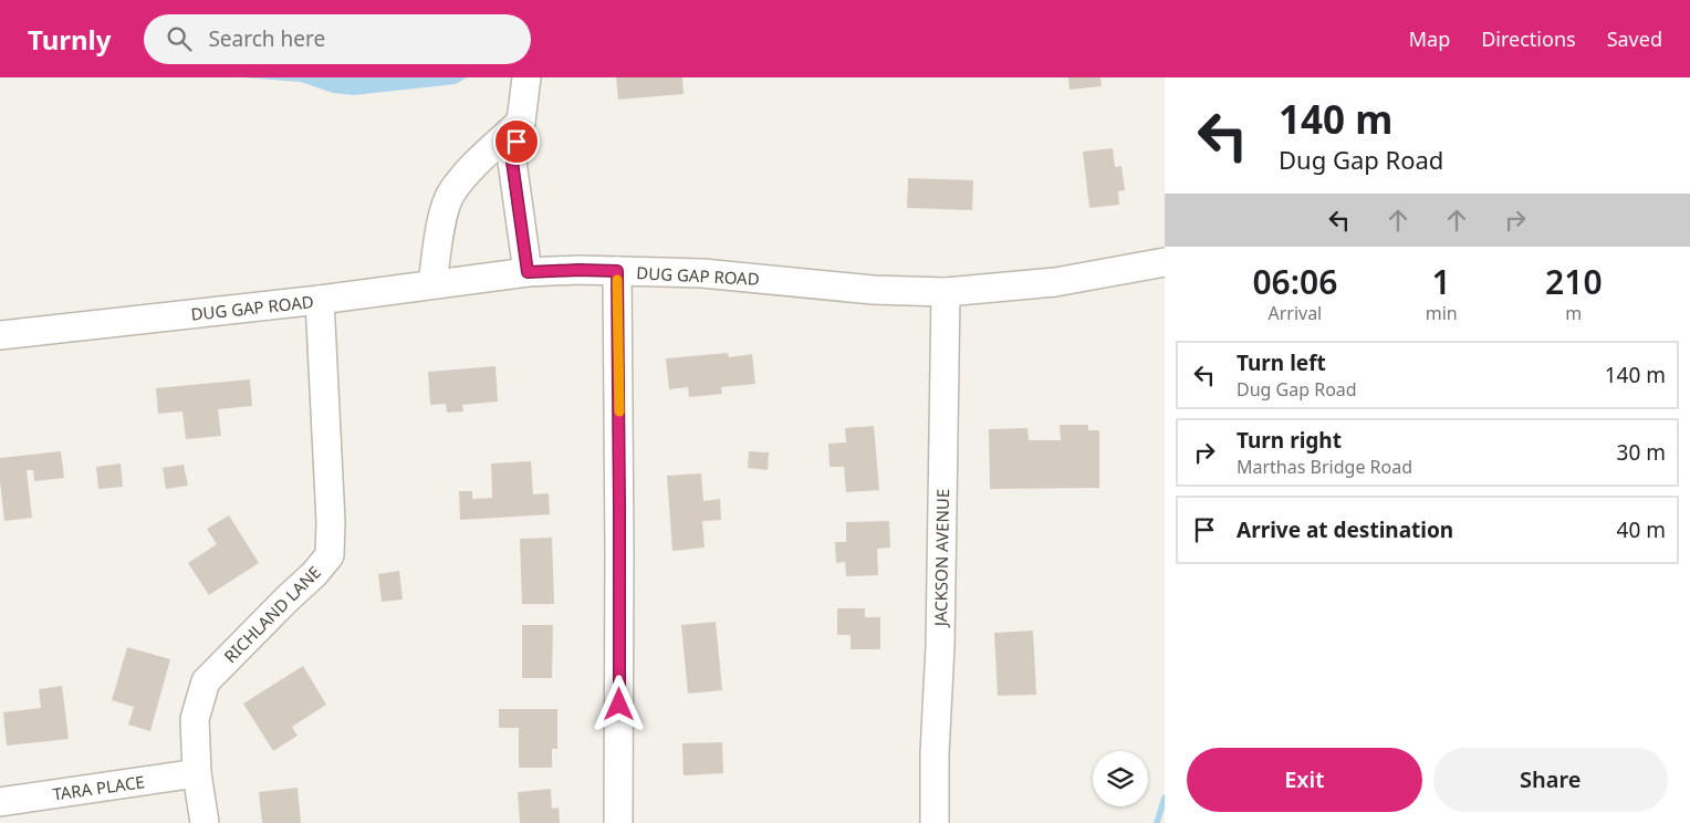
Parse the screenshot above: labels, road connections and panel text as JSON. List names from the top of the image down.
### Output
{
  "streets": {
    "street": [
      "DUG GAP ROAD",
      "JACKSON AVENUE",
      "RICHLAND LANE",
      "TARA PLACE"
    ]
  },
  "crossings": [
    ["DUG GAP ROAD", "JACKSON AVENUE"],
    ["DUG GAP ROAD", "RICHLAND LANE"],
    ["RICHLAND LANE", "TARA PLACE"]
  ],
  "page": {
    "header": "Turnly",
    "search": "Search here",
    "nav": ["Map", "Directions", "Saved"],
    "turn": ["140 m", "Dug Gap Road"],
    "eta": [
      "06:06",
      "Arrival",
      "1",
      "min",
      "210",
      "m"
    ],
    "list": [
      {
        "name": "Turn left",
        "note": "Dug Gap Road",
        "value": "140 m"
      },
      {
        "name": "Turn right",
        "note": "Marthas Bridge Road",
        "value": "30 m"
      },
      {
        "name": "Arrive at destination",
        "value": "40 m"
      }
    ],
    "buttons": ["Exit", "Share"]
  }
}
